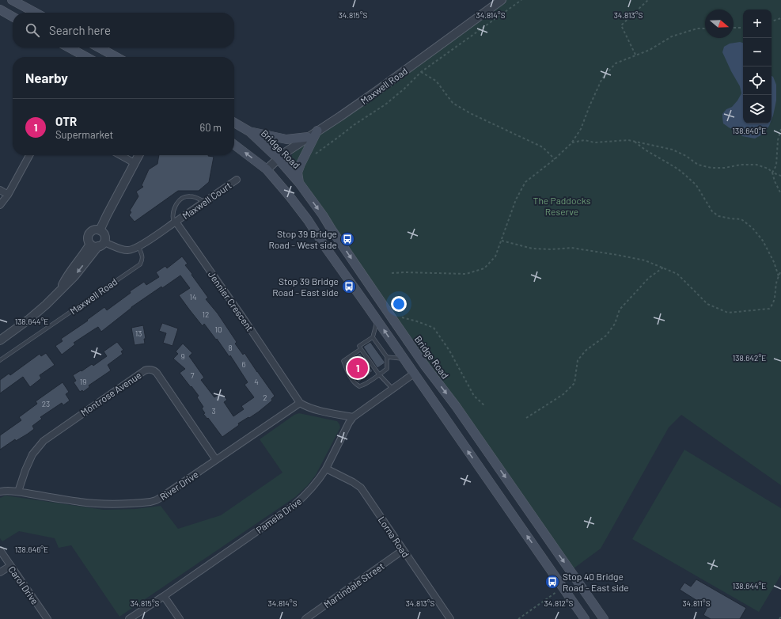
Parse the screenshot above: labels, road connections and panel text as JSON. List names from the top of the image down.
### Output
{
  "streets": {
    "main road": ["Bridge Road"],
    "street": [
      "Maxwell Road",
      "Maxwell Court",
      "Jennier Crescent",
      "Montrose Avenue",
      "River Drive",
      "Pamela Drive",
      "Lorna Road",
      "Carol Drive",
      "Martindale Street"
    ]
  },
  "crossings": [
    ["Maxwell Road", "Bridge Road"],
    ["Maxwell Court", "Jennier Crescent"],
    ["Jennier Crescent", "River Drive"],
    ["Montrose Avenue", "River Drive"],
    ["Pamela Drive", "Lorna Road"],
    ["Lorna Road", "Martindale Street"]
  ],
  "parks": ["The Paddocks Reserve"],
  "places": {
    "bus stop": ["Stop 39 Bridge Road - West side", "Stop 39 Bridge Road - East side", "Stop 40 Bridge Road - East side"]
  },
  "house_numbers": [
    "14",
    "12",
    "10",
    "13",
    "8",
    "9",
    "6",
    "7",
    "19",
    "4",
    "2",
    "23",
    "3"
  ],
  "north": "right",
  "page": {
    "map_buttons": ["+", "−"],
    "search": "Search here",
    "heading": "Nearby",
    "list": [
      {
        "mark": "1",
        "name": "OTR",
        "note": "Supermarket",
        "value": "60 m"
      }
    ],
    "pins": "1"
  },
  "coordinates": [
    "34.815°S",
    "34.814°S",
    "34.813°S",
    "138.640°E",
    "138.644°E",
    "138.642°E",
    "138.646°E",
    "34.812°S",
    "34.811°S"
  ]
}
